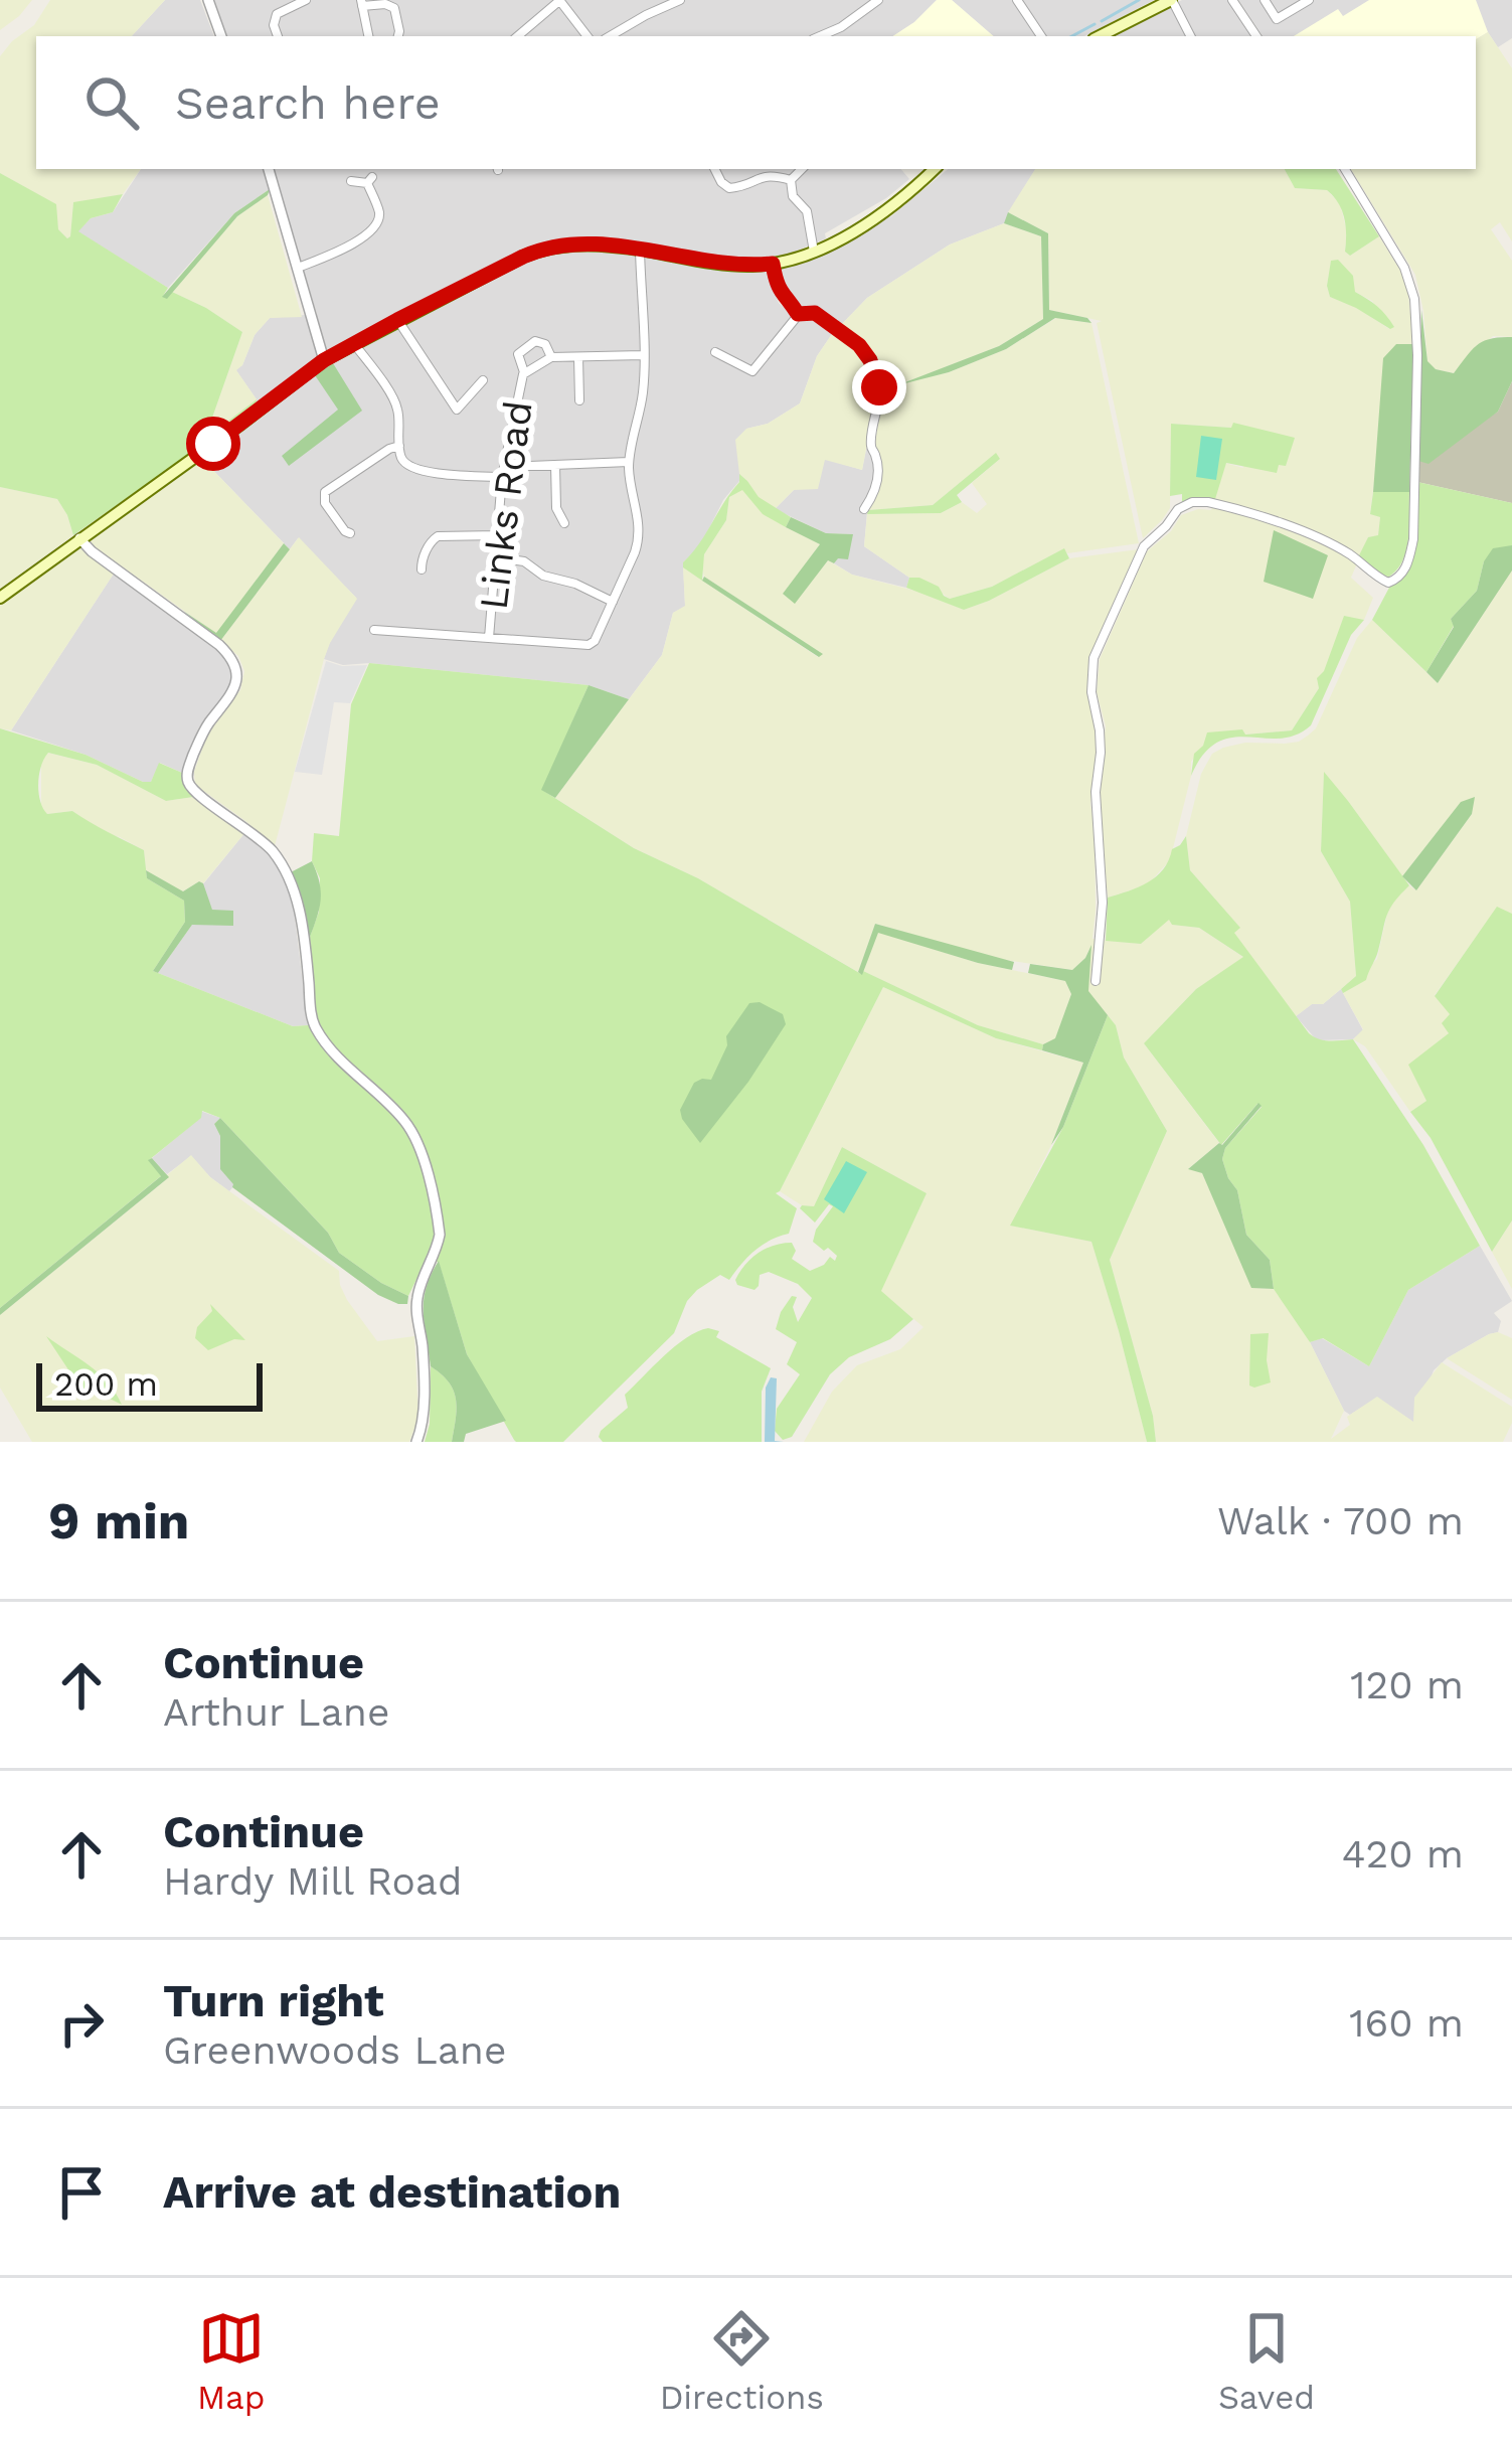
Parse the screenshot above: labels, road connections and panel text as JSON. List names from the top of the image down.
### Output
{
  "streets": {
    "street": ["Links Road"]
  },
  "scale_bar": "200 m",
  "page": {
    "search": "Search here",
    "scale": "200 m",
    "heading": ["9 min", "Walk · 700 m"],
    "list": [
      ["Continue", "Arthur Lane", "120 m"],
      ["Continue", "Hardy Mill Road", "420 m"],
      ["Turn right", "Greenwoods Lane", "160 m"],
      "Arrive at destination"
    ],
    "nav": ["Map", "Directions", "Saved"]
  }
}
